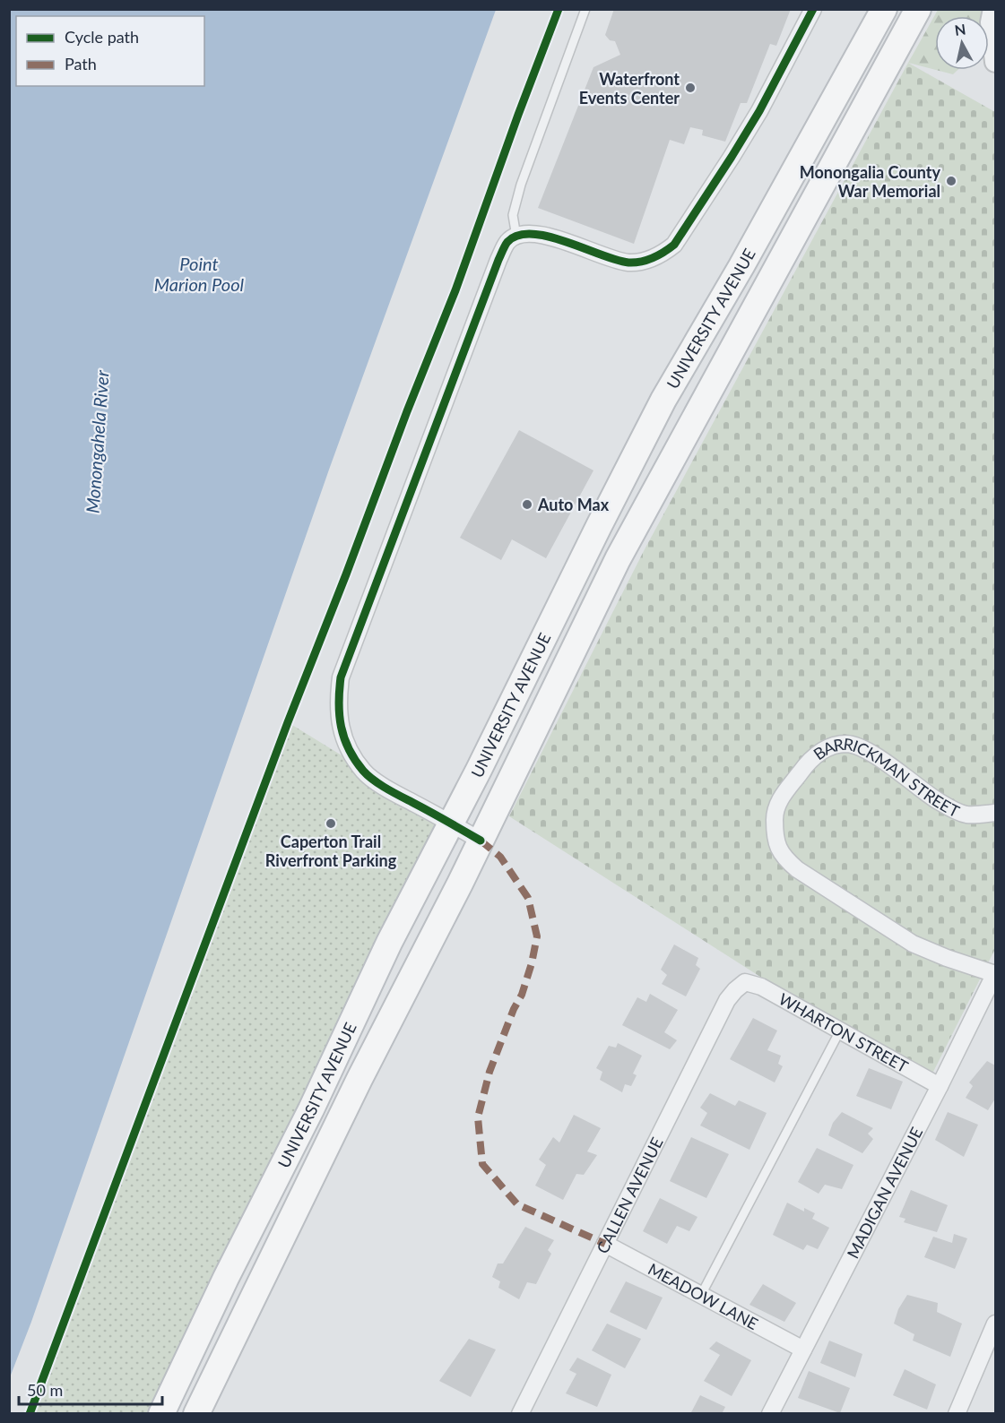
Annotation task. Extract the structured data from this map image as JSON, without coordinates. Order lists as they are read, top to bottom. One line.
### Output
{"streets":{"main road":["UNIVERSITY AVENUE"],"street":["BARRICKMAN STREET","WHARTON STREET","MADIGAN AVENUE","CALLEN AVENUE","MEADOW LANE"]},"crossings":[["BARRICKMAN STREET","MADIGAN AVENUE"],["WHARTON STREET","MADIGAN AVENUE"],["WHARTON STREET","CALLEN AVENUE"],["MADIGAN AVENUE","MEADOW LANE"],["CALLEN AVENUE","MEADOW LANE"]],"water":["Point Marion Pool","Monongahela River"],"places":["Waterfront Events Center","Monongalia County War Memorial","Auto Max","Caperton Trail Riverfront Parking"],"legend":["Cycle path","Path"],"scale_bar":"50 m","north":"top"}
